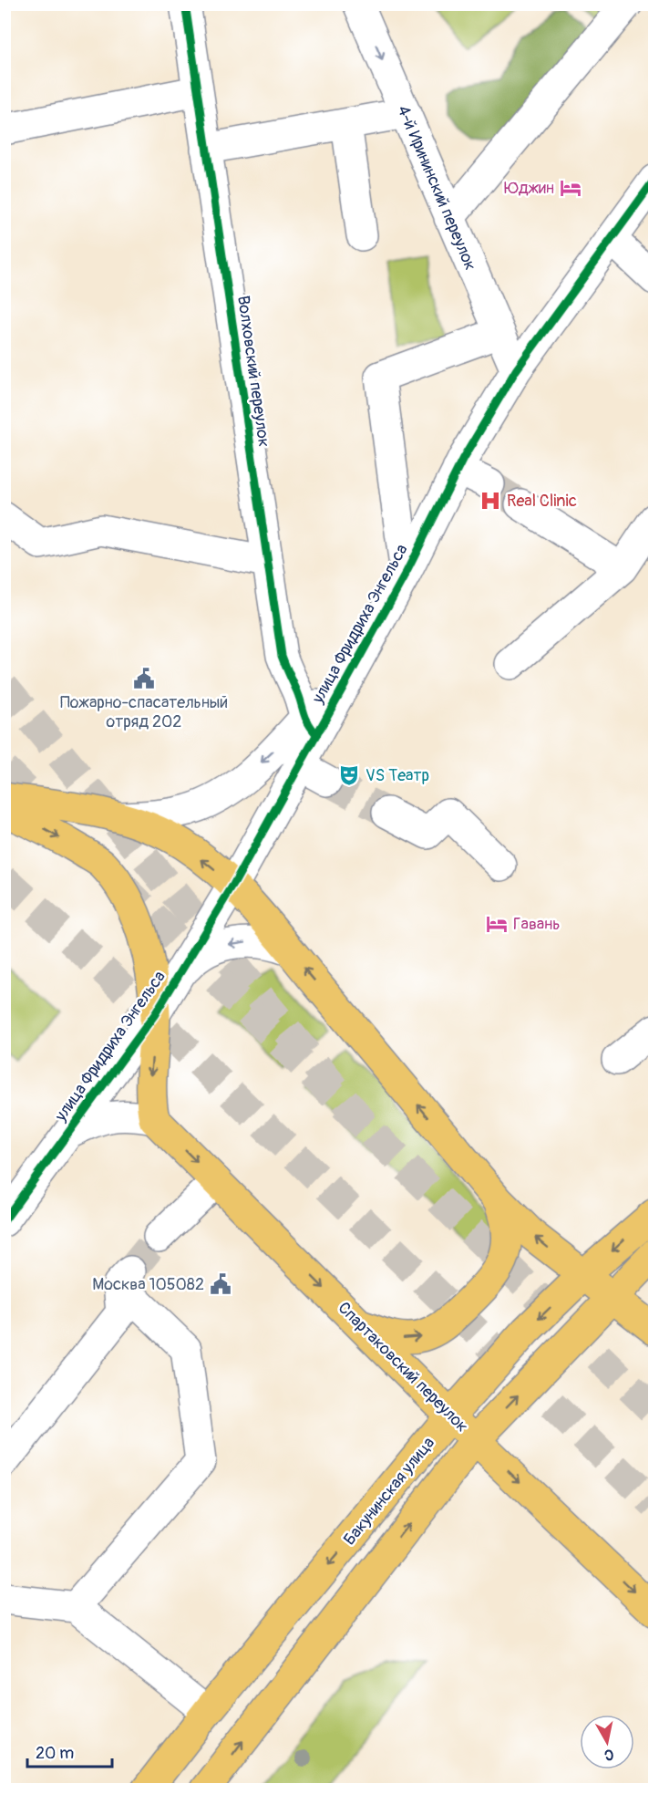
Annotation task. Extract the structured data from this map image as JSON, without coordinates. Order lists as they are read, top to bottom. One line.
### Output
{"streets":{"main road":["Спартаковский переулок","Бакунинская улица"],"street":["4-й Ирининский переулок","Волховский переулок","улица Фридриха Энгельса"]},"crossings":[["4-й Ирининский переулок","улица Фридриха Энгельса"],["Волховский переулок","улица Фридриха Энгельса"],["Спартаковский переулок","Бакунинская улица"]],"places":{"hotel":["Юджин","Гавань"],"hospital":["Real Clinic"],"public building":["Пожарно-спасательный отряд 202","Москва 105082"],"theatre":["VS Театр"]},"scale_bar":"20 m","north":"bottom"}
